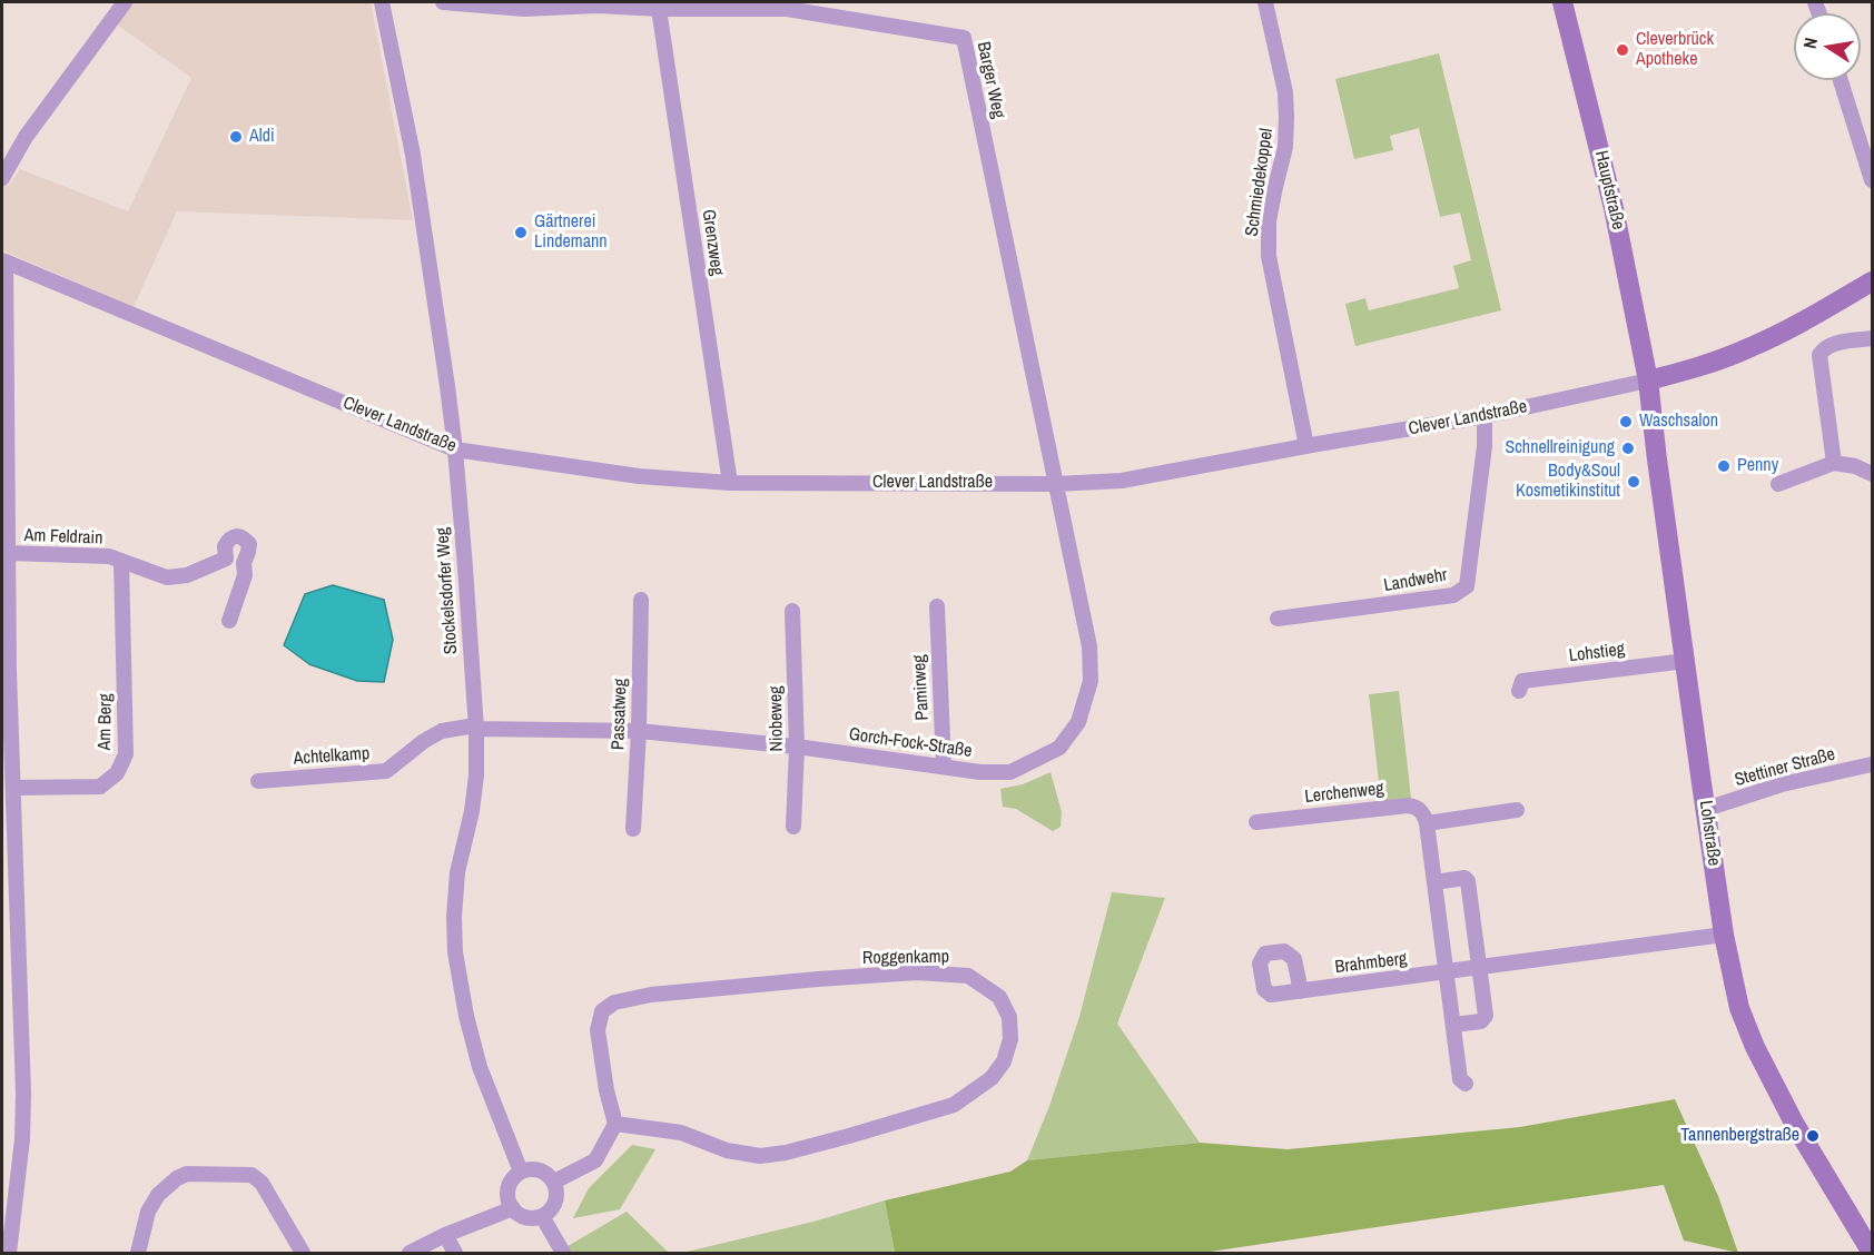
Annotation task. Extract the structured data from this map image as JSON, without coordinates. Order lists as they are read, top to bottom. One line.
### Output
{"streets":{"main road":["Hauptstraße","Clever Landstraße","Lohstraße"],"street":["Barger Weg","Schmiedekoppel","Grenzweg","Am Feldrain","Landwehr","Stockelsdorfer Weg","Lohstieg","Pamirweg","Passatweg","Niobeweg","Am Berg","Gorch-Fock-Straße","Achtelkamp","Stettiner Straße","Lerchenweg","Roggenkamp","Brahmberg"]},"crossings":[["Barger Weg","Grenzweg"],["Barger Weg","Clever Landstraße"],["Barger Weg","Gorch-Fock-Straße"],["Schmiedekoppel","Clever Landstraße"],["Hauptstraße","Clever Landstraße"],["Hauptstraße","Lohstraße"],["Grenzweg","Clever Landstraße"],["Clever Landstraße","Landwehr"],["Clever Landstraße","Stockelsdorfer Weg"],["Clever Landstraße","Gorch-Fock-Straße"],["Clever Landstraße","Lohstraße"],["Am Feldrain","Am Berg"],["Stockelsdorfer Weg","Gorch-Fock-Straße"],["Stockelsdorfer Weg","Achtelkamp"],["Lohstieg","Lohstraße"],["Pamirweg","Gorch-Fock-Straße"],["Passatweg","Gorch-Fock-Straße"],["Niobeweg","Gorch-Fock-Straße"],["Gorch-Fock-Straße","Achtelkamp"],["Stettiner Straße","Lohstraße"]],"places":["Cleverbrück Apotheke","Aldi","Gärtnerei Lindemann","Waschsalon","Schnellreinigung","Penny","Body&Soul Kosmetikinstitut","Tannenbergstraße"],"north":"left"}
